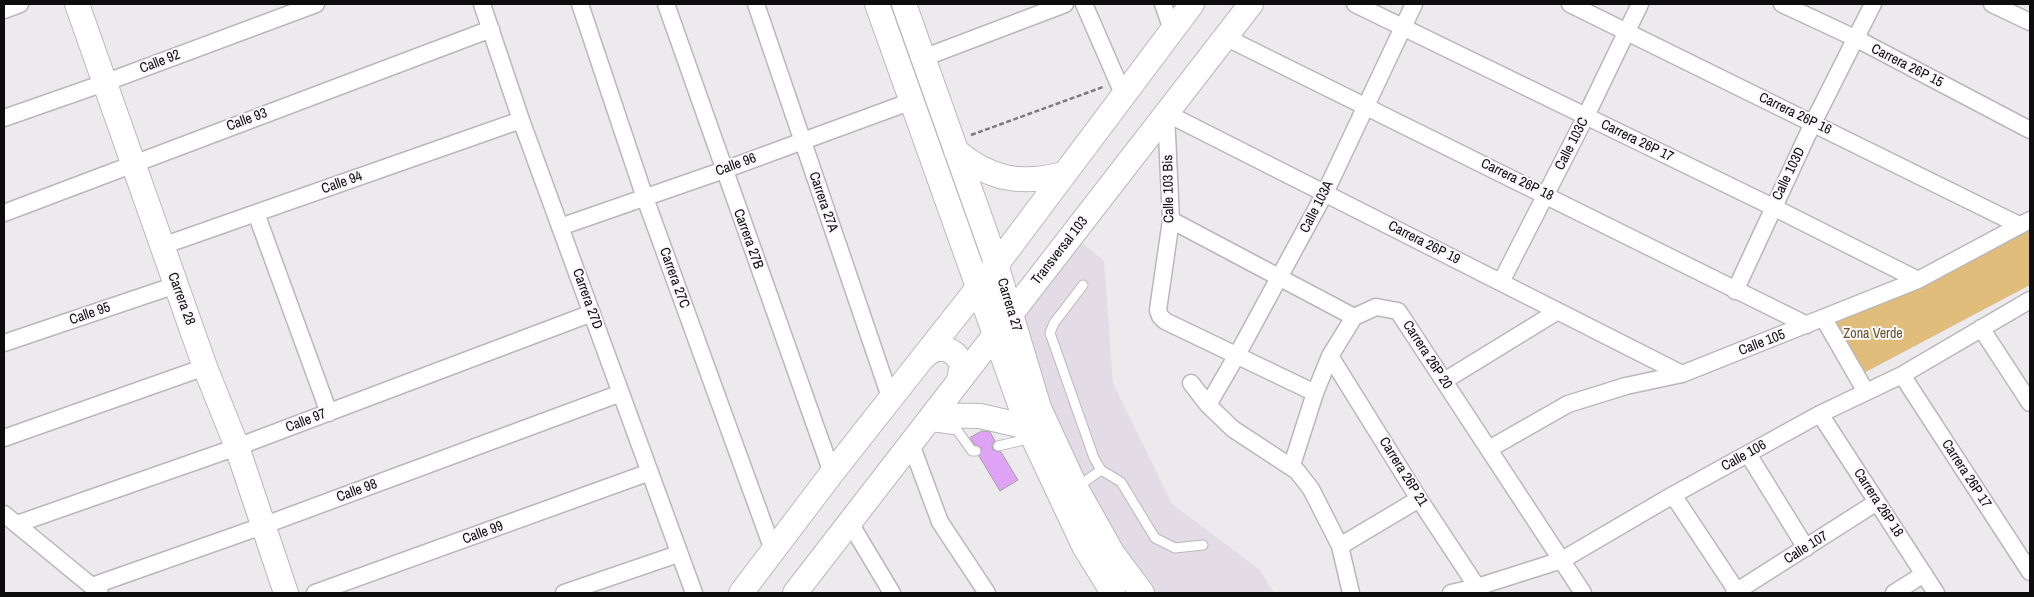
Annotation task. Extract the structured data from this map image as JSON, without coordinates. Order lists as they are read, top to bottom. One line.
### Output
{"streets":{"street":["Calle 92","Carrera 26P 15","Carrera 26P 16","Calle 93","Carrera 26P 17","Calle 103C","Calle 96","Calle 103D","Carrera 26P 18","Calle 94","Calle 103 Bis","Carrera 27A","Calle 103A","Carrera 27B","Carrera 26P 19","Transversal 103","Carrera 27C","Carrera 28","Carrera 27D","Carrera 27","Calle 95","Calle 105","Carrera 26P 20","Calle 97","Calle 106","Carrera 26P 21","Calle 98","Calle 99","Calle 107"]},"crossings":[["Calle 92","Carrera 28"],["Carrera 26P 15","Calle 103D"],["Carrera 26P 16","Calle 103C"],["Carrera 26P 16","Calle 103D"],["Carrera 26P 16","Calle 105"],["Calle 93","Carrera 28"],["Calle 93","Carrera 27D"],["Carrera 26P 17","Calle 103C"],["Carrera 26P 17","Calle 103D"],["Carrera 26P 17","Calle 103A"],["Carrera 26P 17","Calle 105"],["Carrera 26P 17","Calle 106"],["Calle 103C","Carrera 26P 18"],["Calle 103C","Carrera 26P 19"],["Calle 96","Carrera 27A"],["Calle 96","Carrera 27B"],["Calle 96","Carrera 27C"],["Calle 96","Carrera 27D"],["Calle 96","Carrera 27"],["Calle 103D","Carrera 26P 18"],["Carrera 26P 18","Calle 103A"],["Carrera 26P 18","Transversal 103"],["Carrera 26P 18","Calle 105"],["Carrera 26P 18","Calle 106"],["Carrera 26P 18","Calle 107"],["Calle 94","Carrera 28"],["Calle 94","Carrera 27D"],["Calle 103 Bis","Calle 103A"],["Calle 103 Bis","Carrera 26P 19"],["Calle 103 Bis","Transversal 103"],["Calle 103A","Carrera 26P 19"],["Carrera 26P 19","Transversal 103"],["Carrera 26P 19","Calle 105"],["Transversal 103","Carrera 27"],["Carrera 28","Calle 95"],["Carrera 28","Calle 97"],["Carrera 28","Calle 98"],["Carrera 27D","Calle 97"],["Carrera 27D","Calle 98"],["Carrera 27D","Calle 99"],["Calle 105","Carrera 26P 20"],["Carrera 26P 20","Calle 106"],["Calle 106","Carrera 26P 21"]],"parks":["Zona Verde"]}
